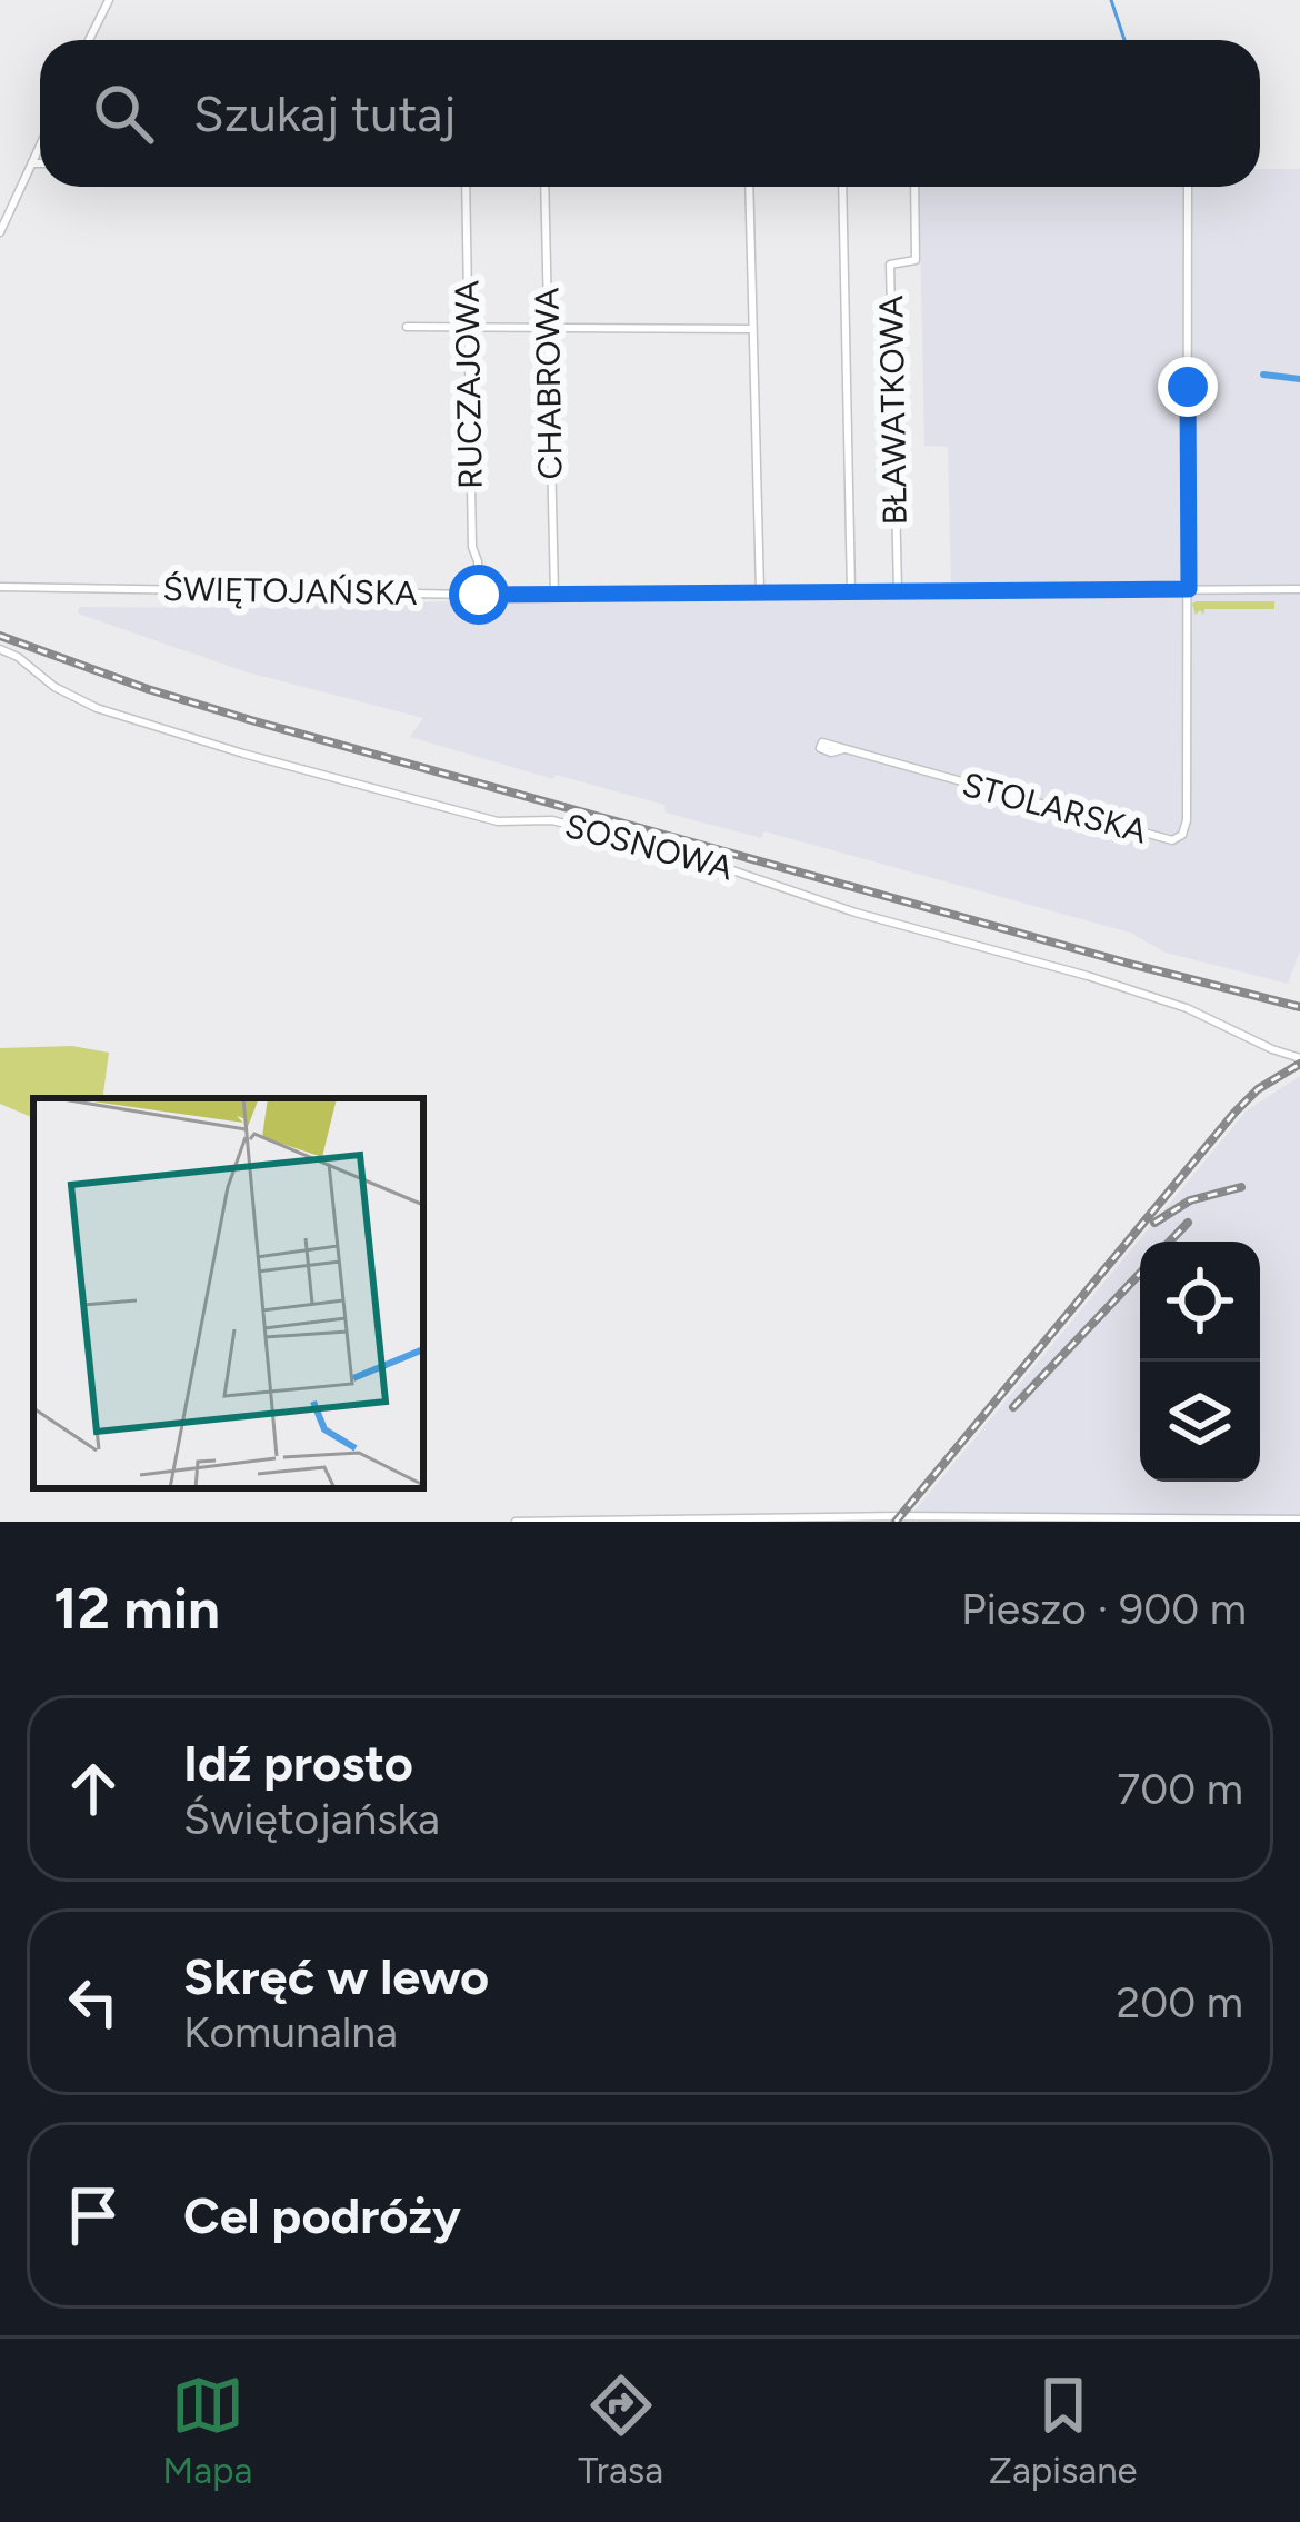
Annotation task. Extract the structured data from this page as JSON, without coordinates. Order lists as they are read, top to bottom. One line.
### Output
{"streets":{"street":["CHABROWA","RUCZAJOWA","BŁAWATKOWA","ŚWIĘTOJAŃSKA","STOLARSKA","SOSNOWA"]},"crossings":[["CHABROWA","ŚWIĘTOJAŃSKA"],["RUCZAJOWA","ŚWIĘTOJAŃSKA"],["BŁAWATKOWA","ŚWIĘTOJAŃSKA"],["ŚWIĘTOJAŃSKA","STOLARSKA"]],"page":{"search":"Szukaj tutaj","heading":["12 min","Pieszo · 900 m"],"list":[["Idź prosto","Świętojańska","700 m"],["Skręć w lewo","Komunalna","200 m"],"Cel podróży"],"nav":["Mapa","Trasa","Zapisane"]}}
